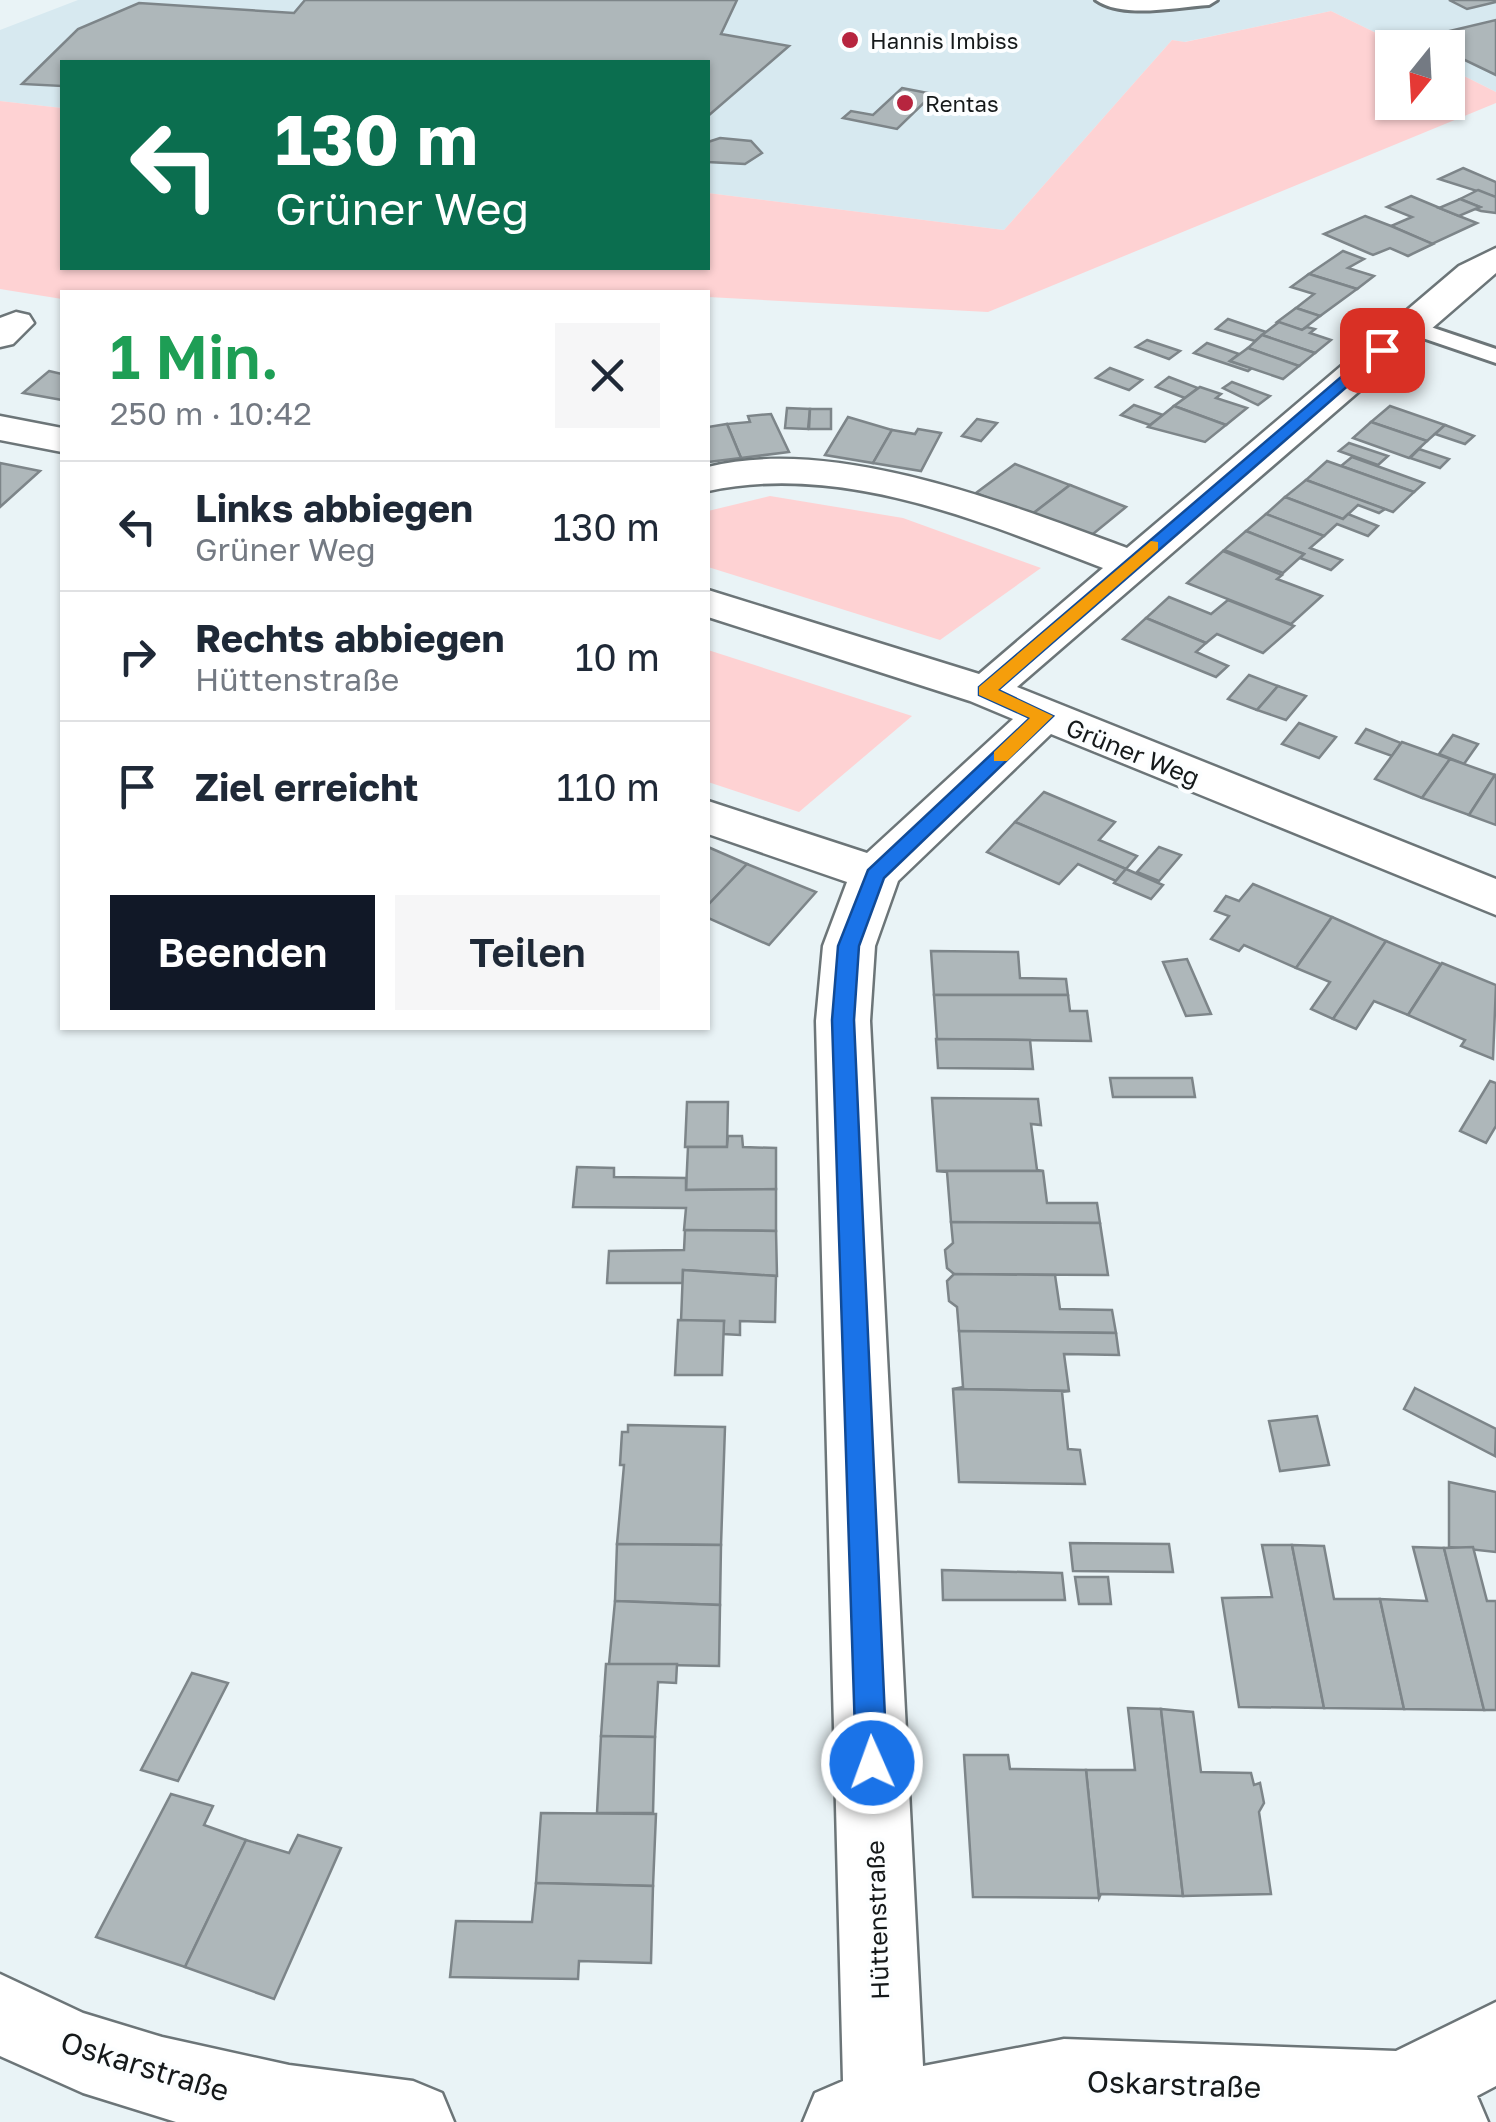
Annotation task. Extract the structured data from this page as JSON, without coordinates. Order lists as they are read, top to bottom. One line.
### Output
{"streets":{"street":["Grüner Weg","Hüttenstraße","Oskarstraße"]},"crossings":[["Grüner Weg","Hüttenstraße"],["Hüttenstraße","Oskarstraße"]],"places":["Hannis Imbiss","Rentas"],"north":"bottom","page":{"turn":["130 m","Grüner Weg"],"heading":["1 Min.","250 m · 10:42"],"list":[{"name":"Links abbiegen","note":"Grüner Weg","value":"130 m"},{"name":"Rechts abbiegen","note":"Hüttenstraße","value":"10 m"},{"name":"Ziel erreicht","value":"110 m"}],"buttons":["Beenden","Teilen"]}}
